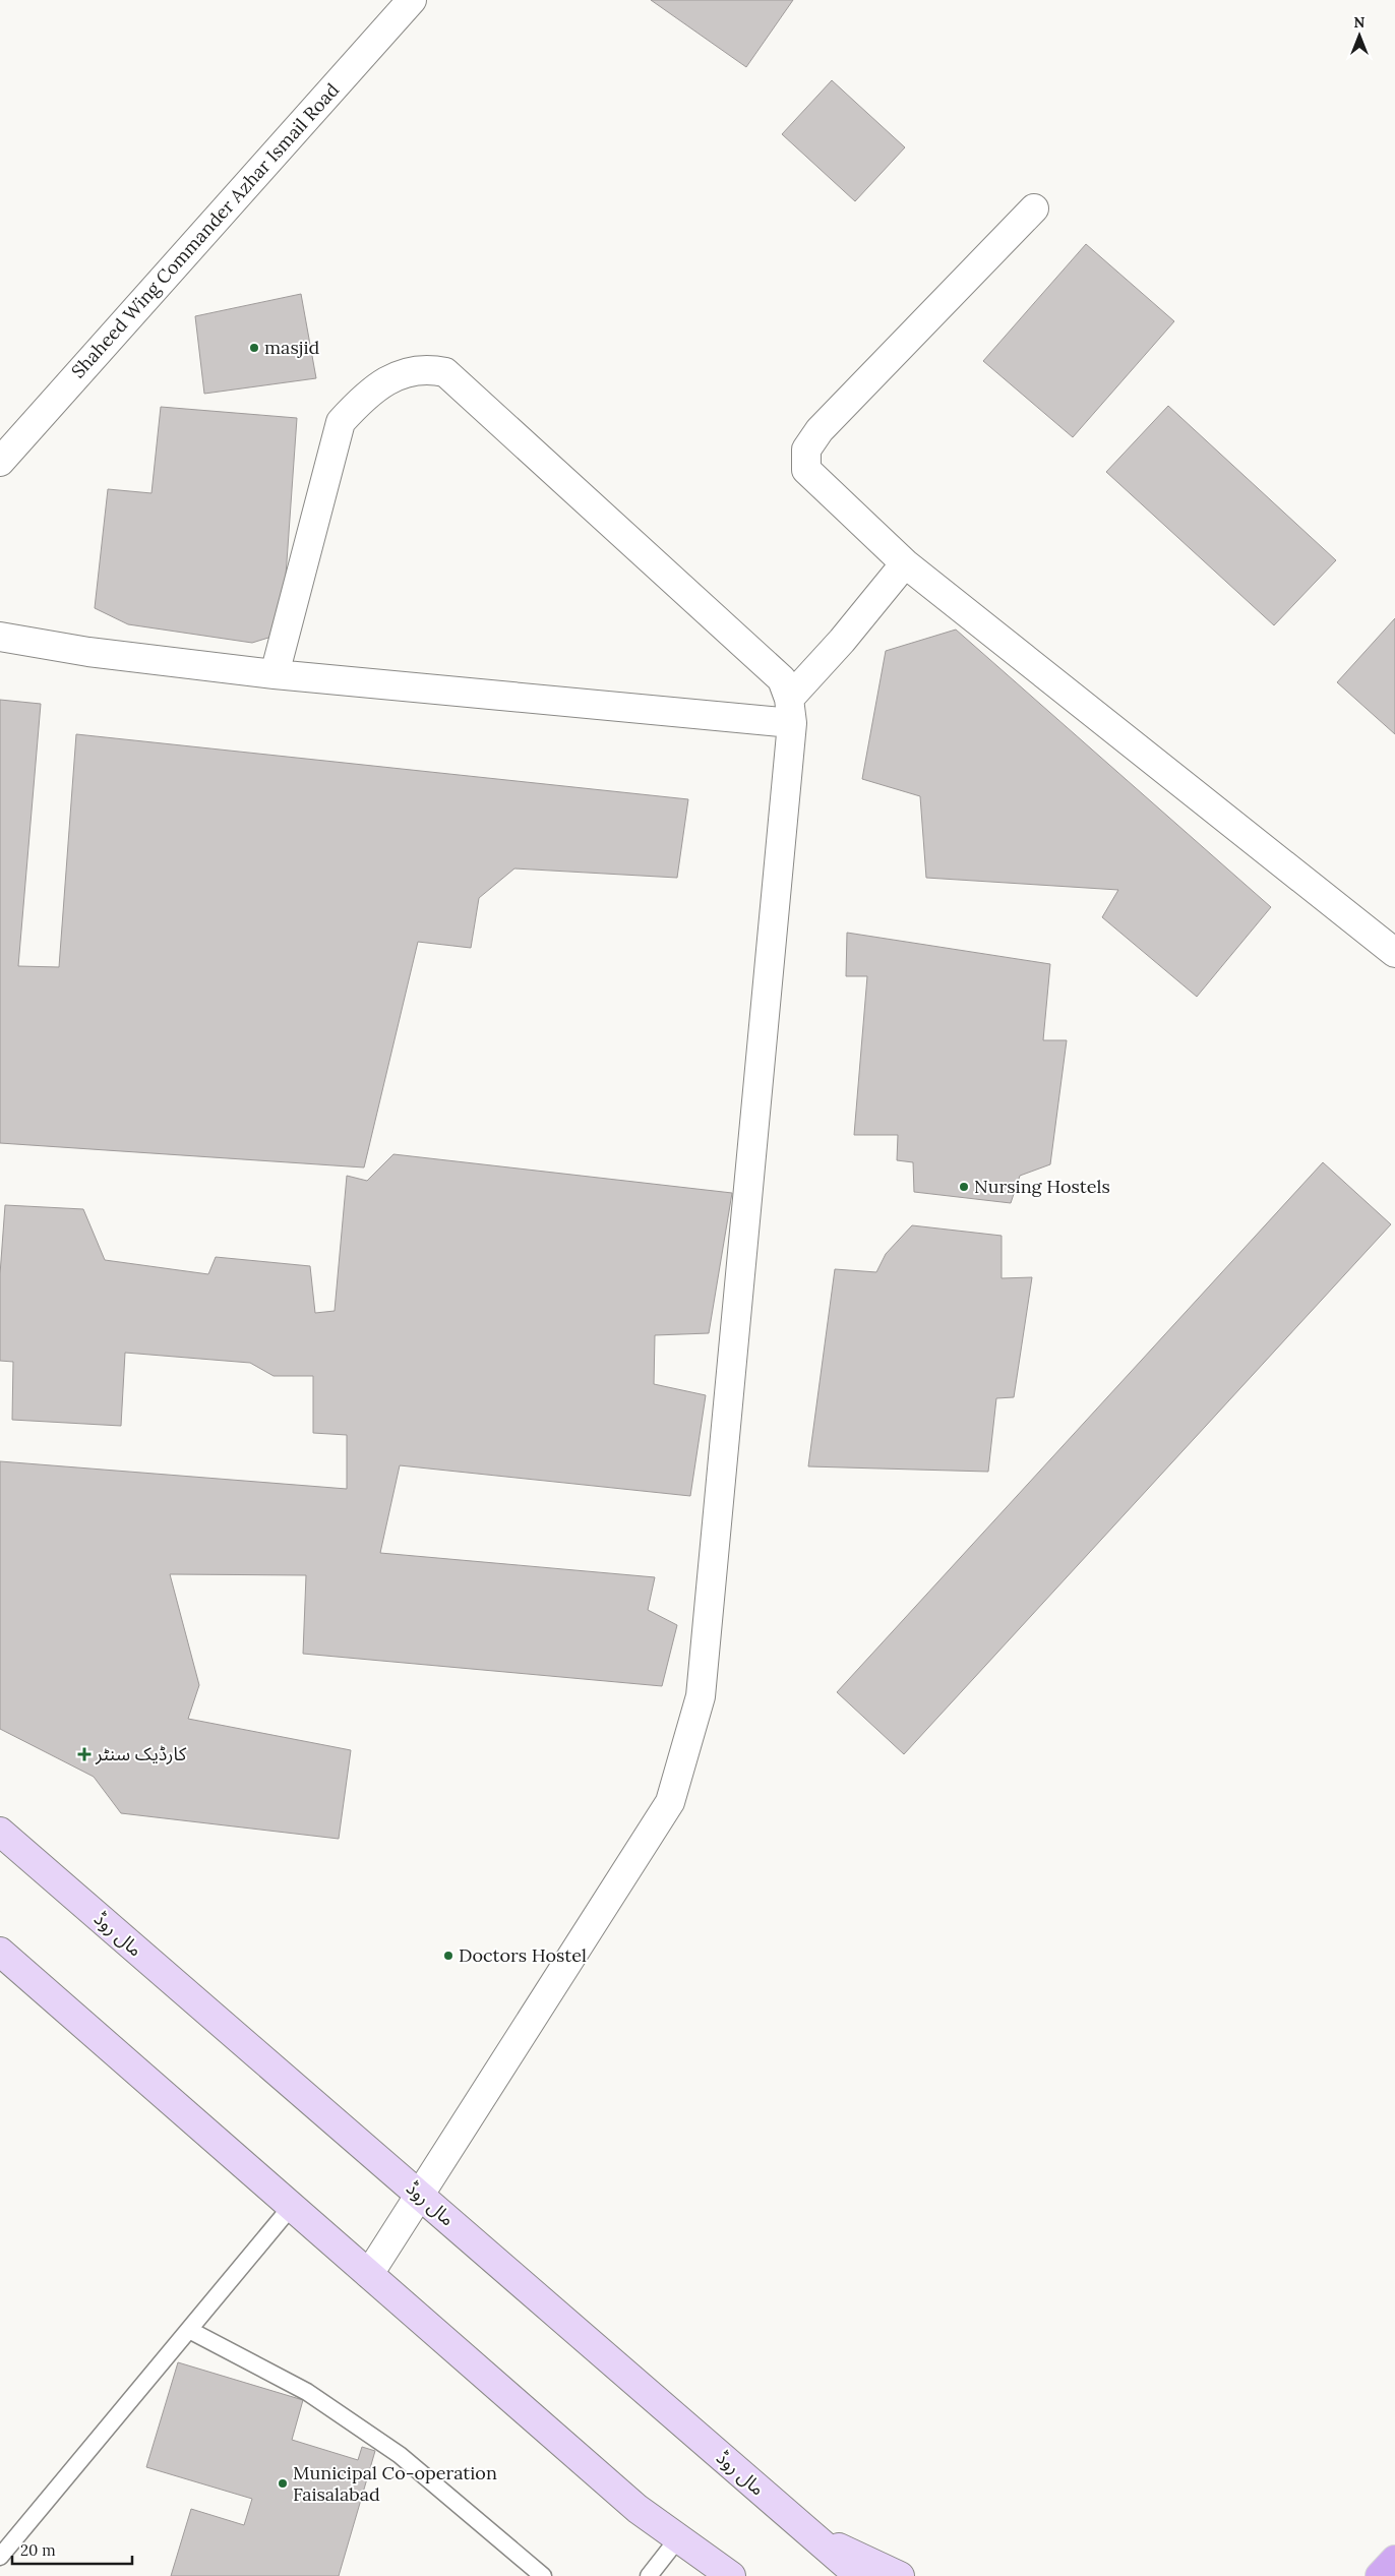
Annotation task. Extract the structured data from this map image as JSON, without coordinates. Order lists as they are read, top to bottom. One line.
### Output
{"streets":{"main road":["مال روڈ"],"street":["Shaheed Wing Commander Azhar Ismail Road"]},"places":{"other":["masjid","Nursing Hostels","Doctors Hostel","Municipal Co-operation Faisalabad"],"health":["کارڈیک سنٹر"]},"scale_bar":"20 m","north":"top"}
